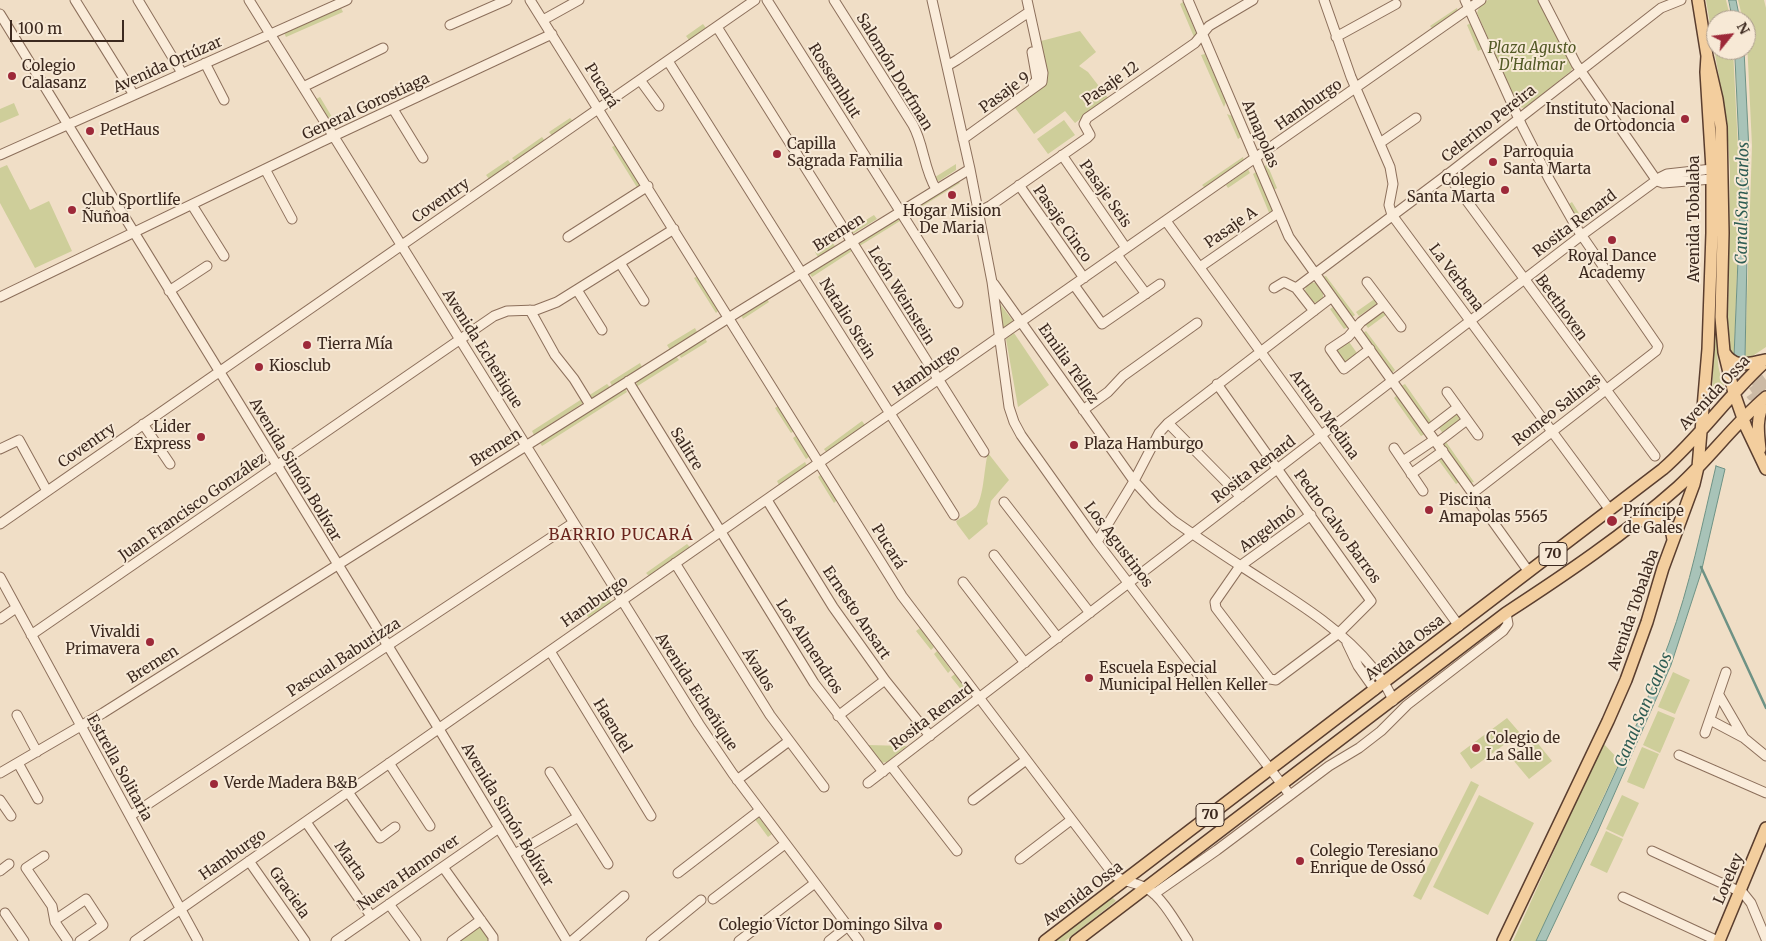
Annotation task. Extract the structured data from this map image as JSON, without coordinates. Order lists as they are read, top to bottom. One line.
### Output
{"streets":{"main road":["Avenida Tobalaba","Avenida Ossa","70","Loreley"],"street":["Avenida Ortúzar","Salomón Dorfman","Rossemblut","Pasaje 12","Pucará","Pasaje 9","Hamburgo","General Gorostiaga","Celerino Pereira","Amapolas","Pasaje Seis","Coventry","Pasaje Cinco","Rosita Renard","Pasaje A","Bremen","La Verbena","León Weinstein","Beethoven","Natalio Stein","Avenida Echeñique","Emilia Téllez","Romeo Salinas","Arturo Medina","Salitre","Avenida Simón Bolívar","Juan Francisco González","Pedro Calvo Barros","Angelmó","Los Agustinos","Ernesto Ansart","Los Almendros","Pascual Baburizza","Ávalos","Haendel","Estrella Solitaria","Marta","Nueva Hannover","Graciela"]},"crossings":[["Avenida Ortúzar","Avenida Echeñique"],["Avenida Ortúzar","Avenida Simón Bolívar"],["Salomón Dorfman","Bremen"],["Rossemblut","Bremen"],["Pasaje 12","Amapolas"],["Pasaje 12","Pasaje Seis"],["Pasaje 12","Pasaje Cinco"],["Pasaje 12","Emilia Téllez"],["Pucará","Hamburgo"],["Pucará","General Gorostiaga"],["Pucará","Coventry"],["Pucará","Rosita Renard"],["Pucará","Bremen"],["Pucará","Avenida Ossa"],["Pucará","Juan Francisco González"],["Pucará","70"],["Pasaje 9","Emilia Téllez"],["Hamburgo","Amapolas"],["Hamburgo","Pasaje Seis"],["Hamburgo","Pasaje Cinco"],["Hamburgo","León Weinstein"],["Hamburgo","Natalio Stein"],["Hamburgo","Avenida Echeñique"],["Hamburgo","Emilia Téllez"],["Hamburgo","Arturo Medina"],["Hamburgo","Salitre"],["Hamburgo","Avenida Simón Bolívar"],["Hamburgo","Los Agustinos"],["Hamburgo","Ernesto Ansart"],["Hamburgo","Los Almendros"],["Hamburgo","Ávalos"],["Hamburgo","Haendel"],["Hamburgo","Estrella Solitaria"],["Hamburgo","Marta"],["Hamburgo","Graciela"],["General Gorostiaga","Avenida Echeñique"],["General Gorostiaga","Avenida Simón Bolívar"],["Celerino Pereira","Amapolas"],["Celerino Pereira","La Verbena"],["Celerino Pereira","Beethoven"],["Amapolas","Rosita Renard"],["Amapolas","Pasaje A"],["Amapolas","Avenida Ossa"],["Amapolas","Romeo Salinas"],["Coventry","León Weinstein"],["Coventry","Natalio Stein"],["Coventry","Avenida Echeñique"],["Coventry","Avenida Simón Bolívar"],["Avenida Tobalaba","Rosita Renard"],["Avenida Tobalaba","Avenida Ossa"],["Avenida Tobalaba","70"],["Rosita Renard","La Verbena"],["Rosita Renard","Beethoven"],["Rosita Renard","Emilia Téllez"],["Rosita Renard","Romeo Salinas"],["Rosita Renard","Arturo Medina"],["Rosita Renard","Pedro Calvo Barros"],["Rosita Renard","Los Agustinos"],["Rosita Renard","Ernesto Ansart"],["Rosita Renard","Los Almendros"],["Pasaje A","Arturo Medina"],["Bremen","León Weinstein"],["Bremen","Natalio Stein"],["Bremen","Avenida Echeñique"],["Bremen","Emilia Téllez"],["Bremen","Salitre"],["Bremen","Avenida Simón Bolívar"],["Bremen","Estrella Solitaria"],["La Verbena","Avenida Ossa"],["La Verbena","Romeo Salinas"],["Beethoven","Romeo Salinas"],["Avenida Echeñique","Juan Francisco González"],["Avenida Echeñique","Pascual Baburizza"],["Emilia Téllez","Avenida Ossa"],["Emilia Téllez","Pedro Calvo Barros"],["Emilia Téllez","Angelmó"],["Emilia Téllez","Los Agustinos"],["Emilia Téllez","70"],["Avenida Ossa","Arturo Medina"],["Avenida Ossa","Los Agustinos"],["Salitre","Los Almendros"],["Avenida Simón Bolívar","Juan Francisco González"],["Avenida Simón Bolívar","Pascual Baburizza"],["Avenida Simón Bolívar","Nueva Hannover"],["Juan Francisco González","Estrella Solitaria"],["Pedro Calvo Barros","Angelmó"],["Los Agustinos","70"],["Pascual Baburizza","Estrella Solitaria"],["Marta","Nueva Hannover"]],"districts":["BARRIO PUCARÁ"],"water":["Canal San Carlos"],"parks":["Plaza Agusto D'Halmar"],"places":["Colegio Calasanz","Instituto Nacional de Ortodoncia","PetHaus","Capilla Sagrada Familia","Parroquia Santa Marta","Colegio Santa Marta","Hogar Mision De Maria","Club Sportlife Ñuñoa","Royal Dance Academy","Tierra Mía","Kiosclub","Lider Express","Plaza Hamburgo","Piscina Amapolas 5565","Príncipe de Gales","Vivaldi Primavera","Escuela Especial Municipal Hellen Keller","Colegio de La Salle","Verde Madera B&B","Colegio Teresiano Enrique de Ossó","Colegio Víctor Domingo Silva"],"scale_bar":"100 m","north":"top right"}
